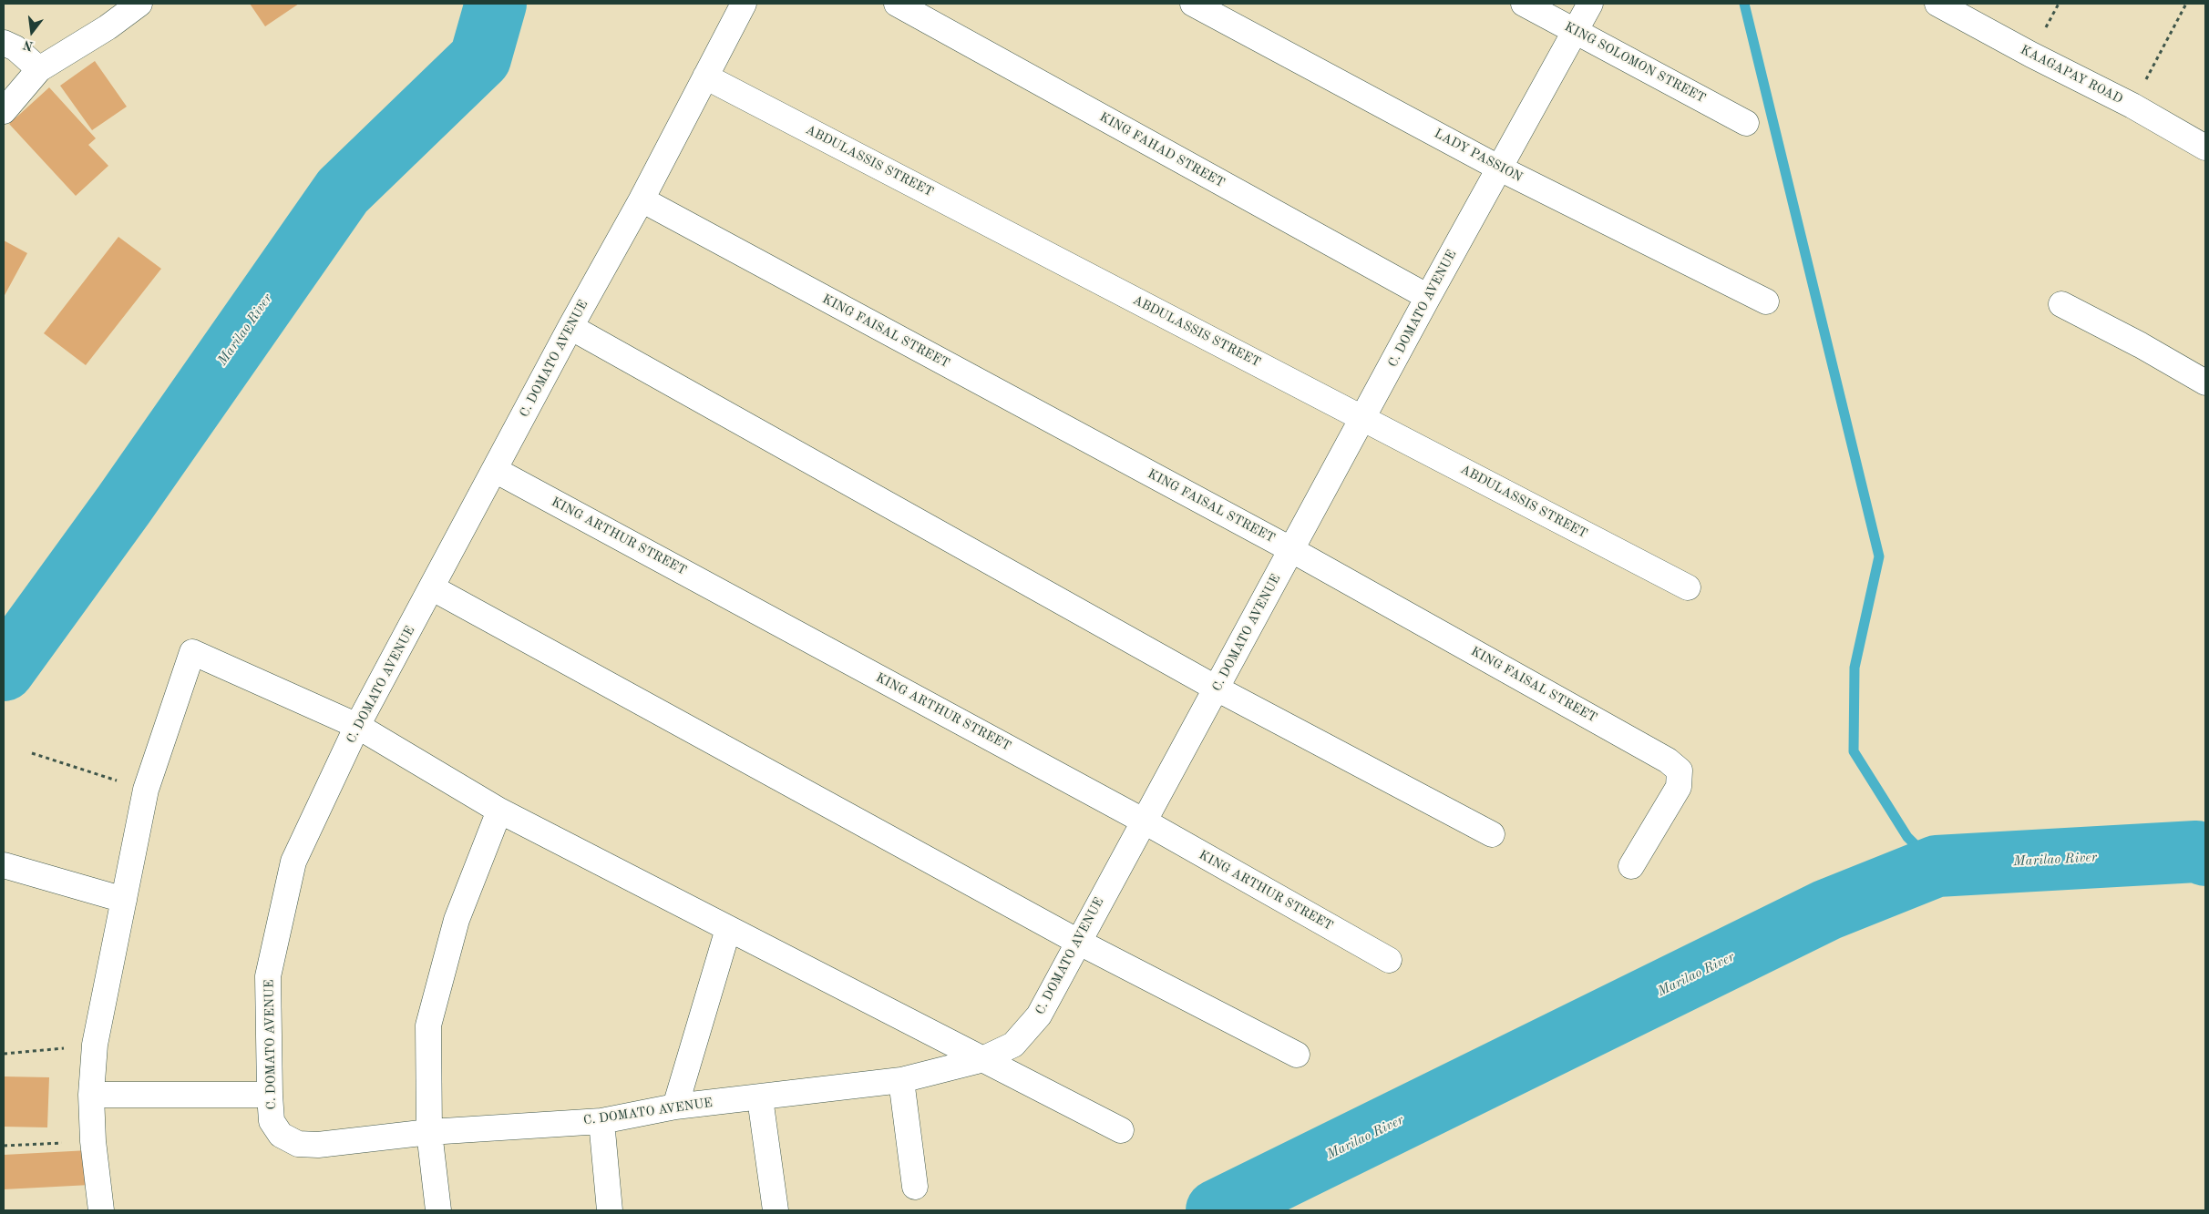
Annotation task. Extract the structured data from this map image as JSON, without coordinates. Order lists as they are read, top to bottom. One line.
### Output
{"streets":{"street":["KING SOLOMON STREET","KAAGAPAY ROAD","KING FAHAD STREET","LADY PASSION","ABDULASSIS STREET","C. DOMATO AVENUE","KING FAISAL STREET","KING ARTHUR STREET"]},"crossings":[["KING SOLOMON STREET","C. DOMATO AVENUE"],["KING FAHAD STREET","C. DOMATO AVENUE"],["LADY PASSION","C. DOMATO AVENUE"],["ABDULASSIS STREET","C. DOMATO AVENUE"],["C. DOMATO AVENUE","KING FAISAL STREET"],["C. DOMATO AVENUE","KING ARTHUR STREET"]],"water":["Marilao River"],"north":"bottom"}
